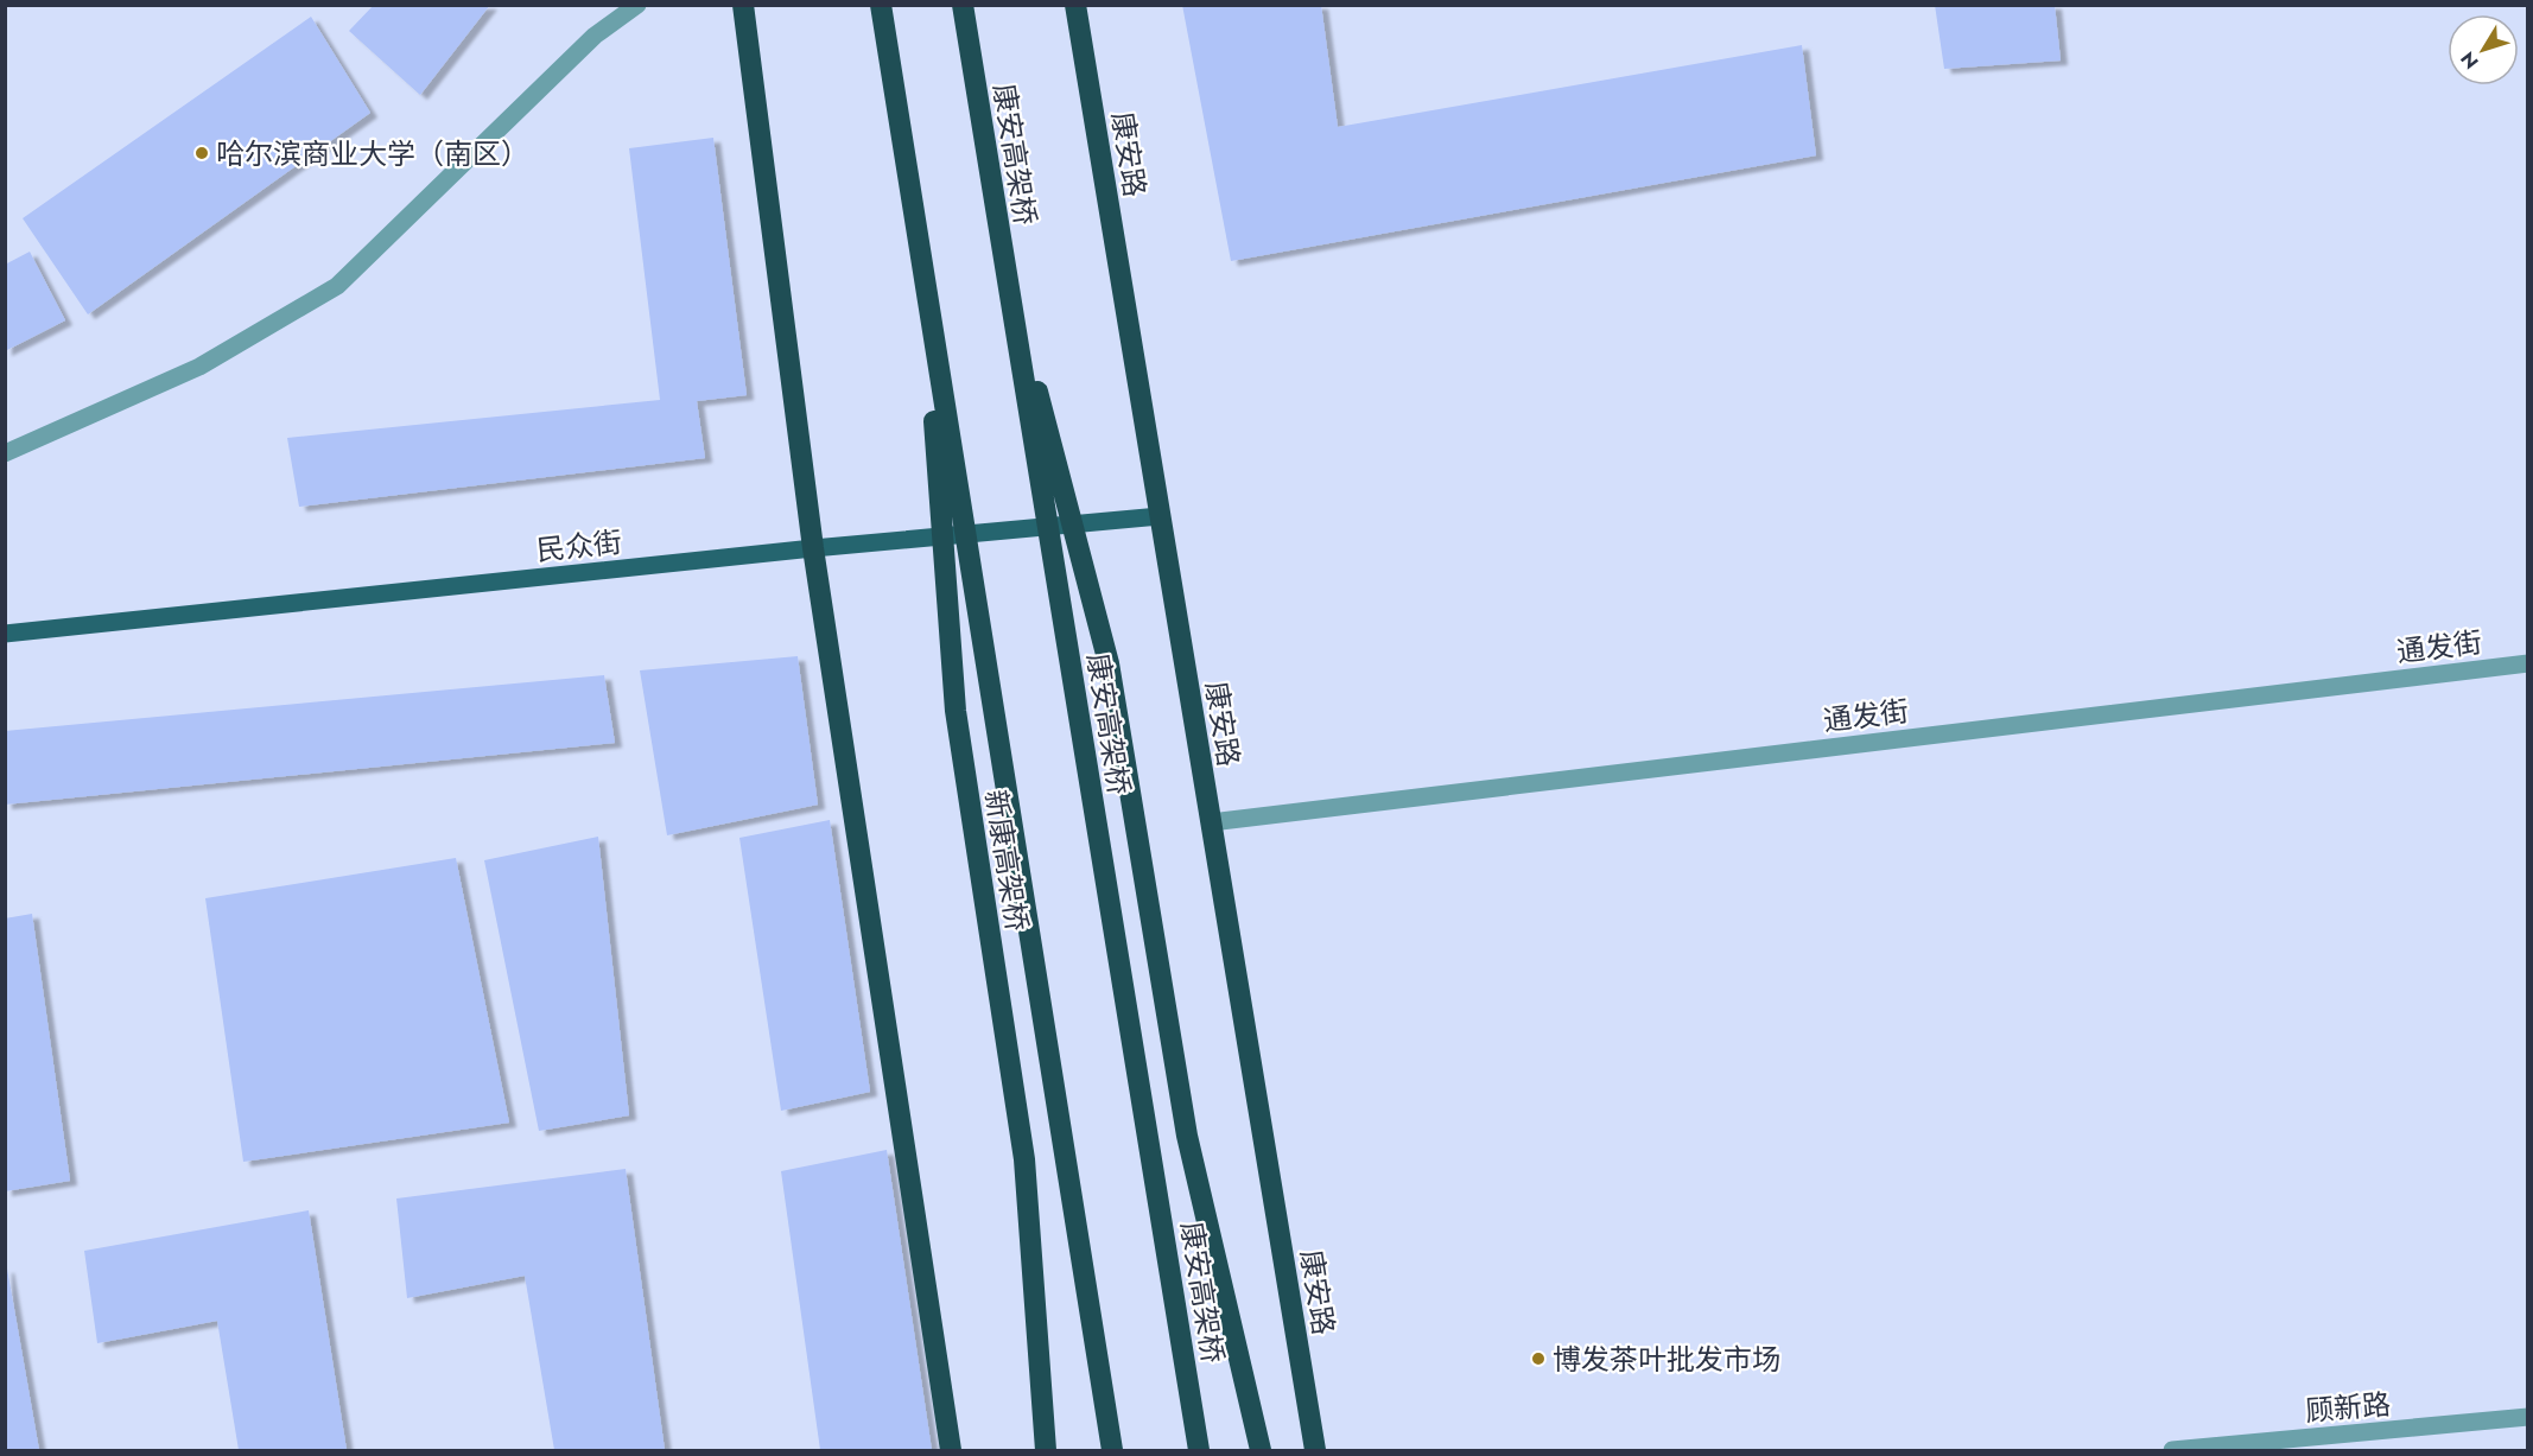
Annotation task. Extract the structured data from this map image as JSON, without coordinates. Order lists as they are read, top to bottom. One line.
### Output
{"streets":{"highway":["康安高架桥","康安路","新康高架桥"],"main road":["民众街"],"street":["通发街","顾新路"]},"crossings":[["康安路","民众街"],["康安路","通发街"]],"places":["哈尔滨商业大学（南区）","博发茶叶批发市场"],"north":"bottom left"}
